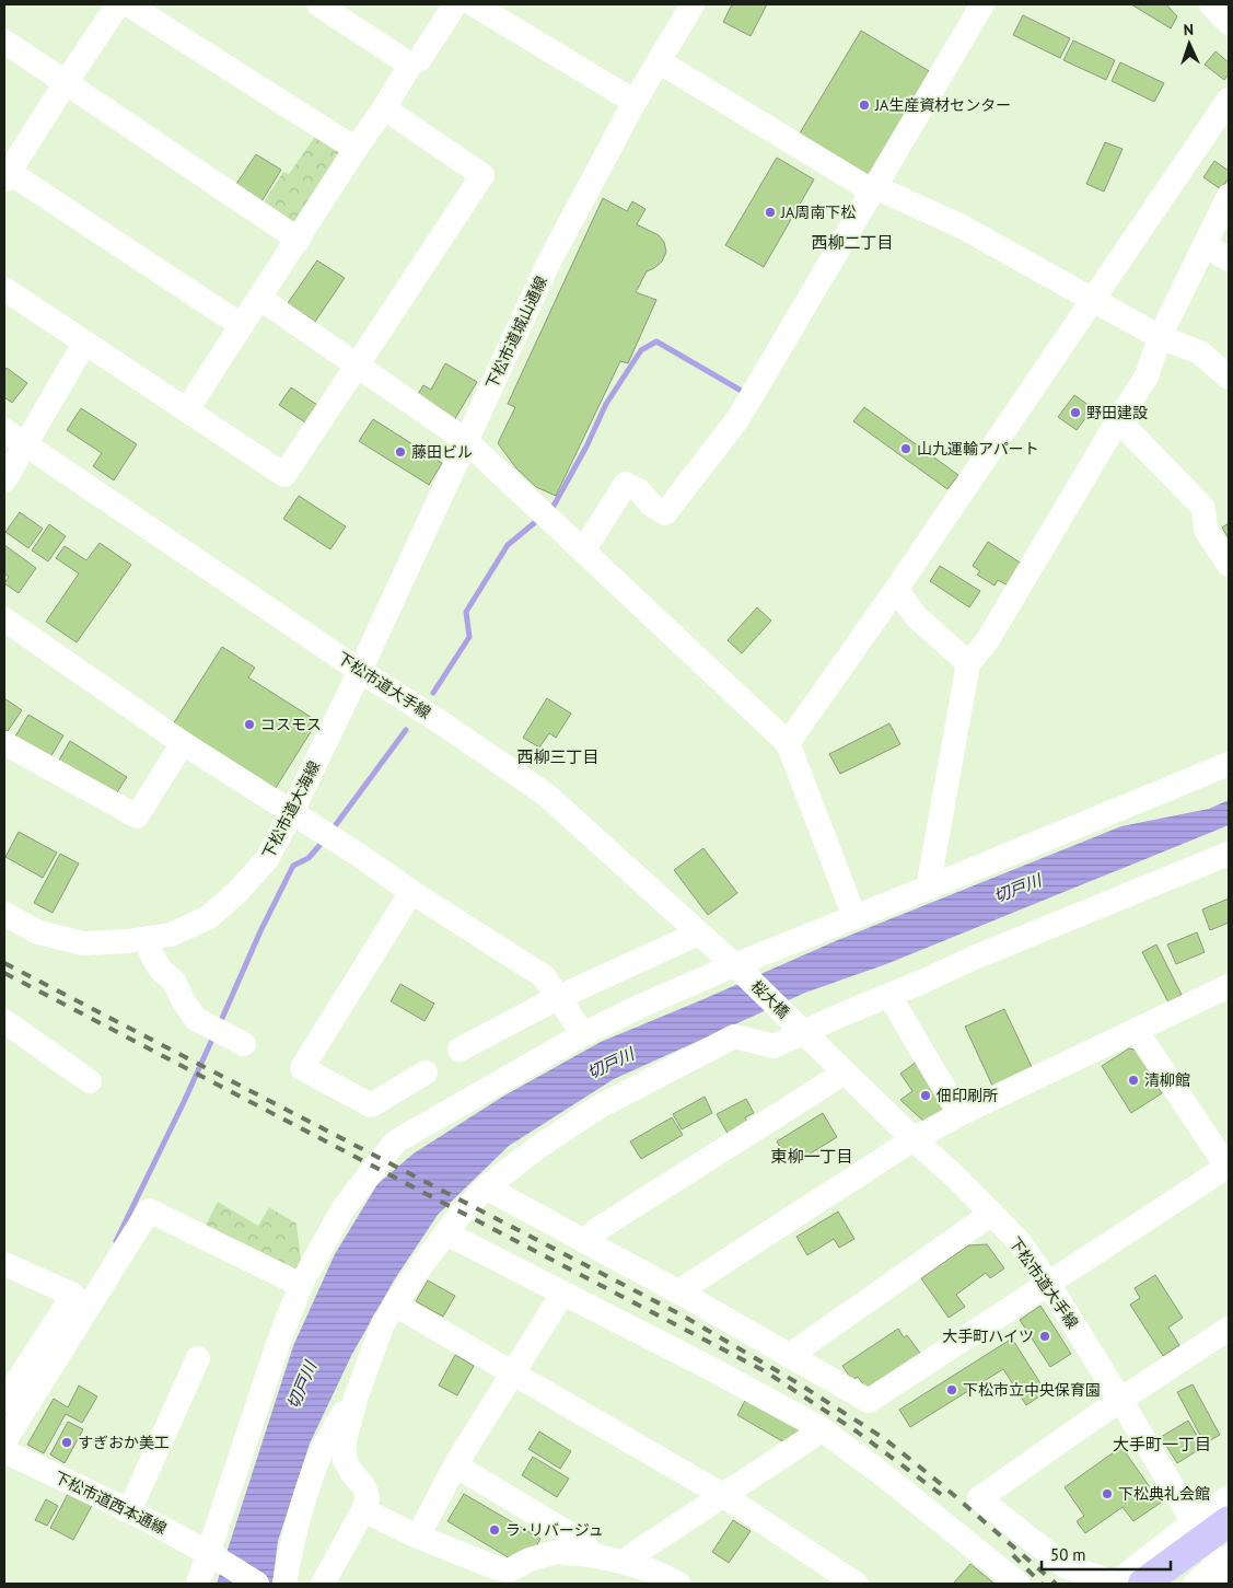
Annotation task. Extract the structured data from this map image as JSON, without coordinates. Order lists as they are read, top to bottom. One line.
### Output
{"streets":{"street":["下松市道城山通線","下松市道大手線","下松市道大海線","桜大橋","下松市道西本通線"]},"crossings":[["下松市道城山通線","下松市道大手線"],["下松市道城山通線","下松市道大海線"],["下松市道大手線","下松市道大海線"],["下松市道大手線","桜大橋"]],"districts":["西柳二丁目","西柳三丁目","東柳一丁目","大手町一丁目"],"water":["切戸川"],"places":["JA生産資材センター","JA周南下松","野田建設","山九運輸アパート","藤田ビル","コスモス","清柳館","佃印刷所","大手町ハイツ","下松市立中央保育園","すぎおか美工","下松典礼会館","ラ･リバージュ"],"scale_bar":"50 m","north":"top"}
